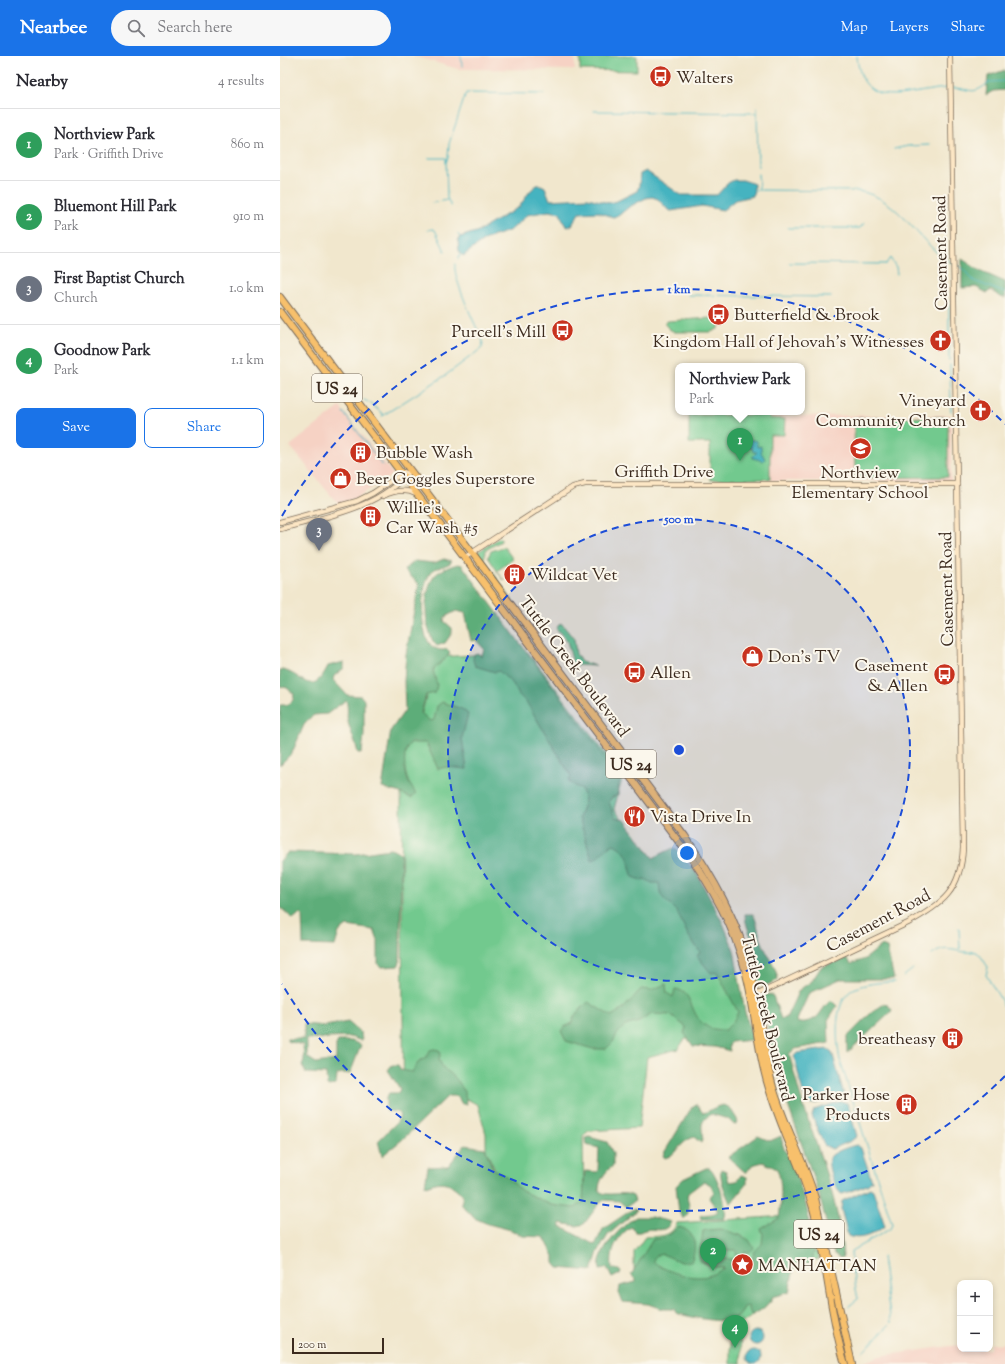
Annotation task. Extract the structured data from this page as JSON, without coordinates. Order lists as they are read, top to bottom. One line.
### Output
{"streets":{"highway":["US 24","Tuttle Creek Boulevard"],"street":["Casement Road","Griffith Drive"]},"crossings":[["Casement Road","Griffith Drive"],["Casement Road","Tuttle Creek Boulevard"],["Griffith Drive","Tuttle Creek Boulevard"]],"places":{"bus stop":["Walters","Butterfield & Brook","Purcell's Mill","Allen","Casement & Allen"],"church":["Kingdom Hall of Jehovah's Witnesses","Vineyard Community Church"],"school or university":["Northview Elementary School"],"building":["Bubble Wash","Willie's Car Wash #5","Wildcat Vet","breatheasy","Parker Hose Products"],"shop":["Beer Goggles Superstore","Don's TV"],"restaurant":["Vista Drive In"],"place":["MANHATTAN"]},"scale_bar":"200 m","page":{"header":"Nearbee","search":"Search here","nav":["Map","Layers","Share"],"heading":["Nearby","4 results"],"list":[{"mark":"1","name":"Northview Park","note":"Park · Griffith Drive","value":"860 m"},{"mark":"2","name":"Bluemont Hill Park","note":"Park","value":"910 m"},{"mark":"3","name":"First Baptist Church","note":"Church","value":"1.0 km"},{"mark":"4","name":"Goodnow Park","note":"Park","value":"1.1 km"}],"popup":["Northview Park","Park"],"buttons":["Save","Share"],"pins":["1","3","2","4"],"map_buttons":["+","−"],"scale":"200 m"},"rings":["1 km","500 m"]}
